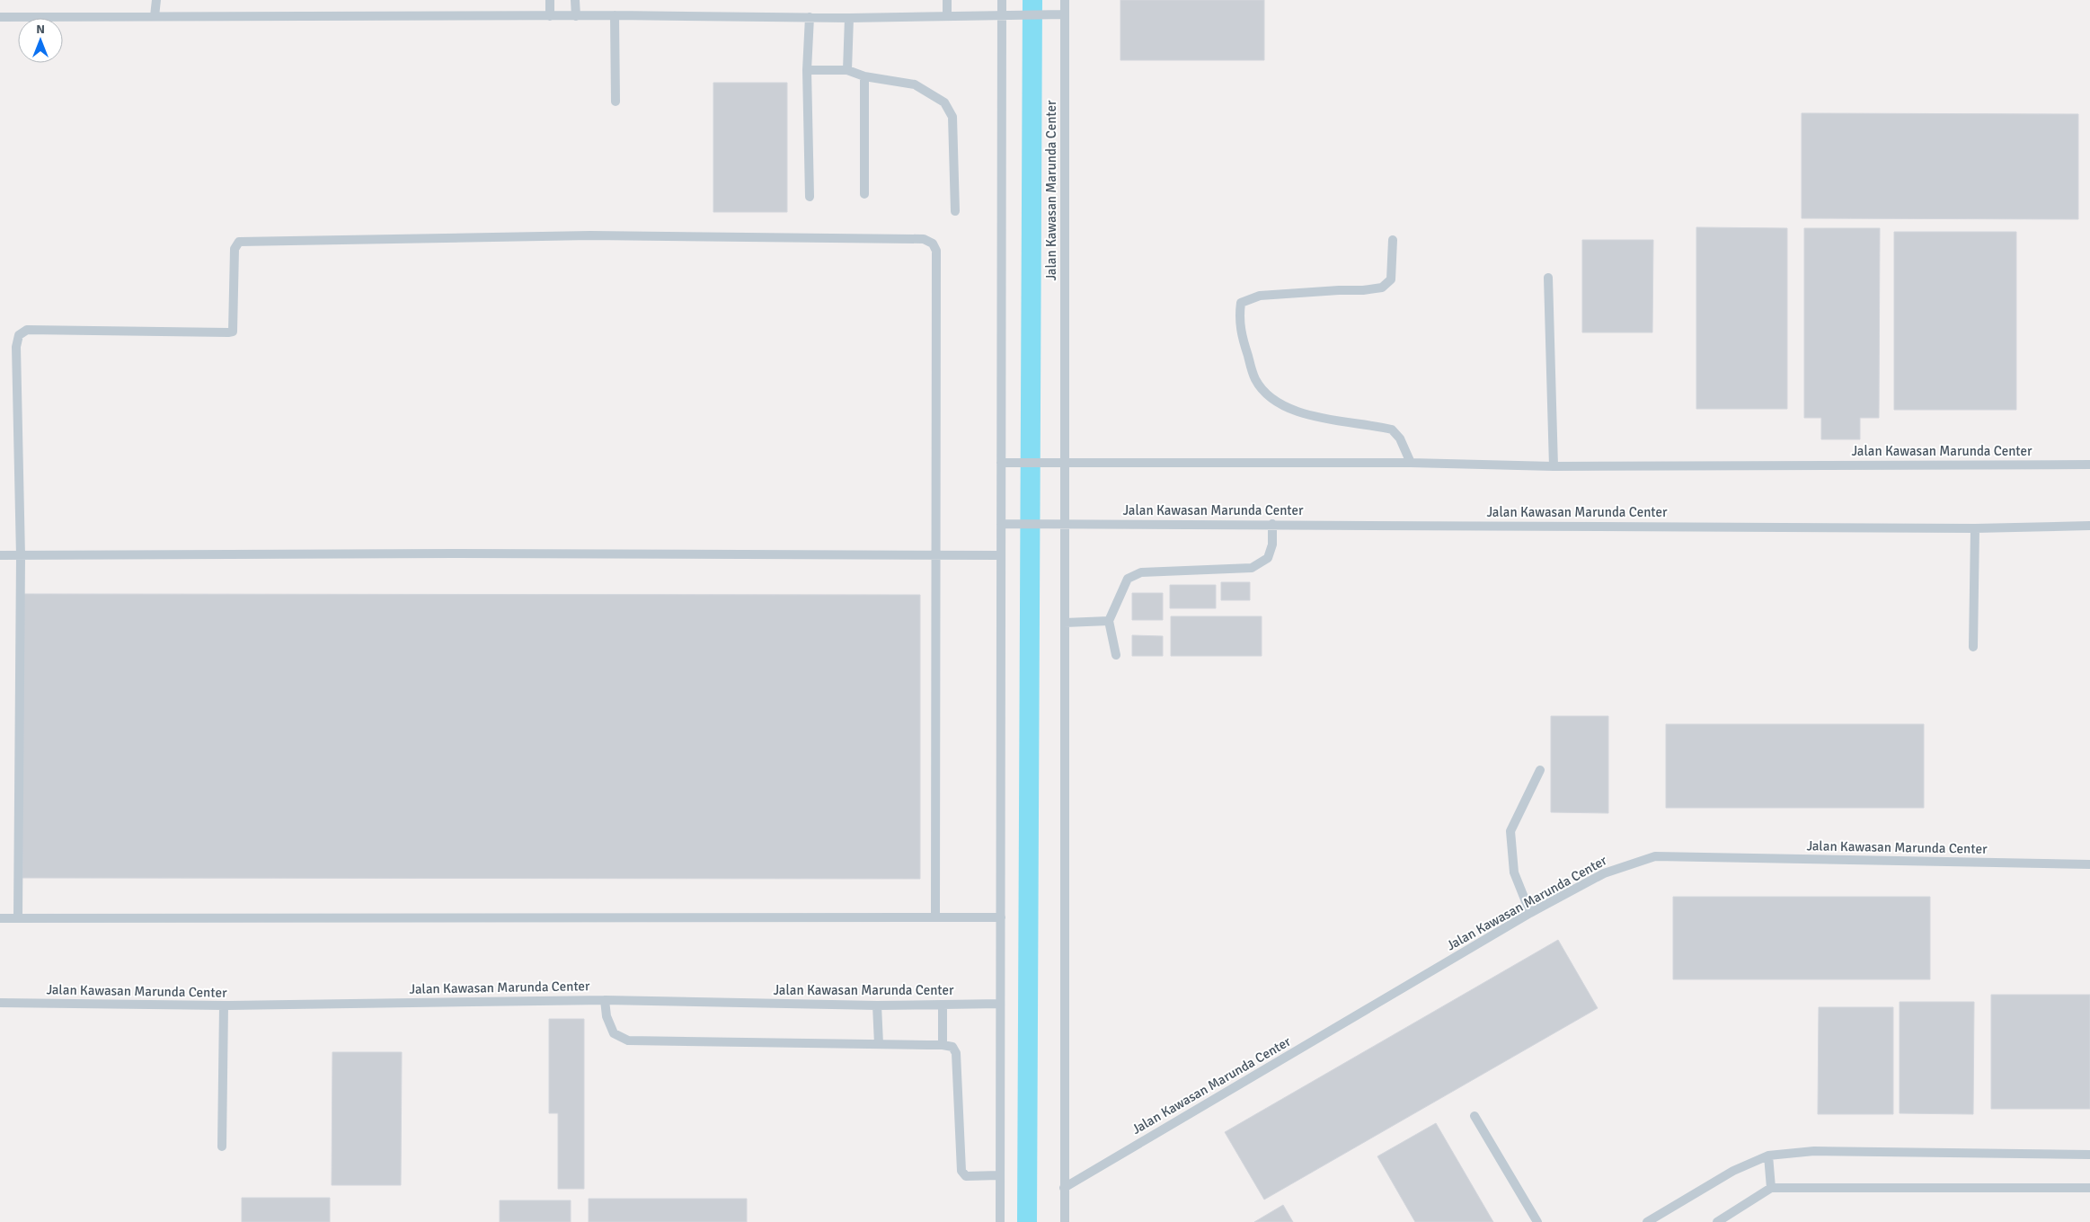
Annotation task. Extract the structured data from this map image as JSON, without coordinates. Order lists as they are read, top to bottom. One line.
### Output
{"streets":{"lane":["Jalan Kawasan Marunda Center"]},"north":"top"}
